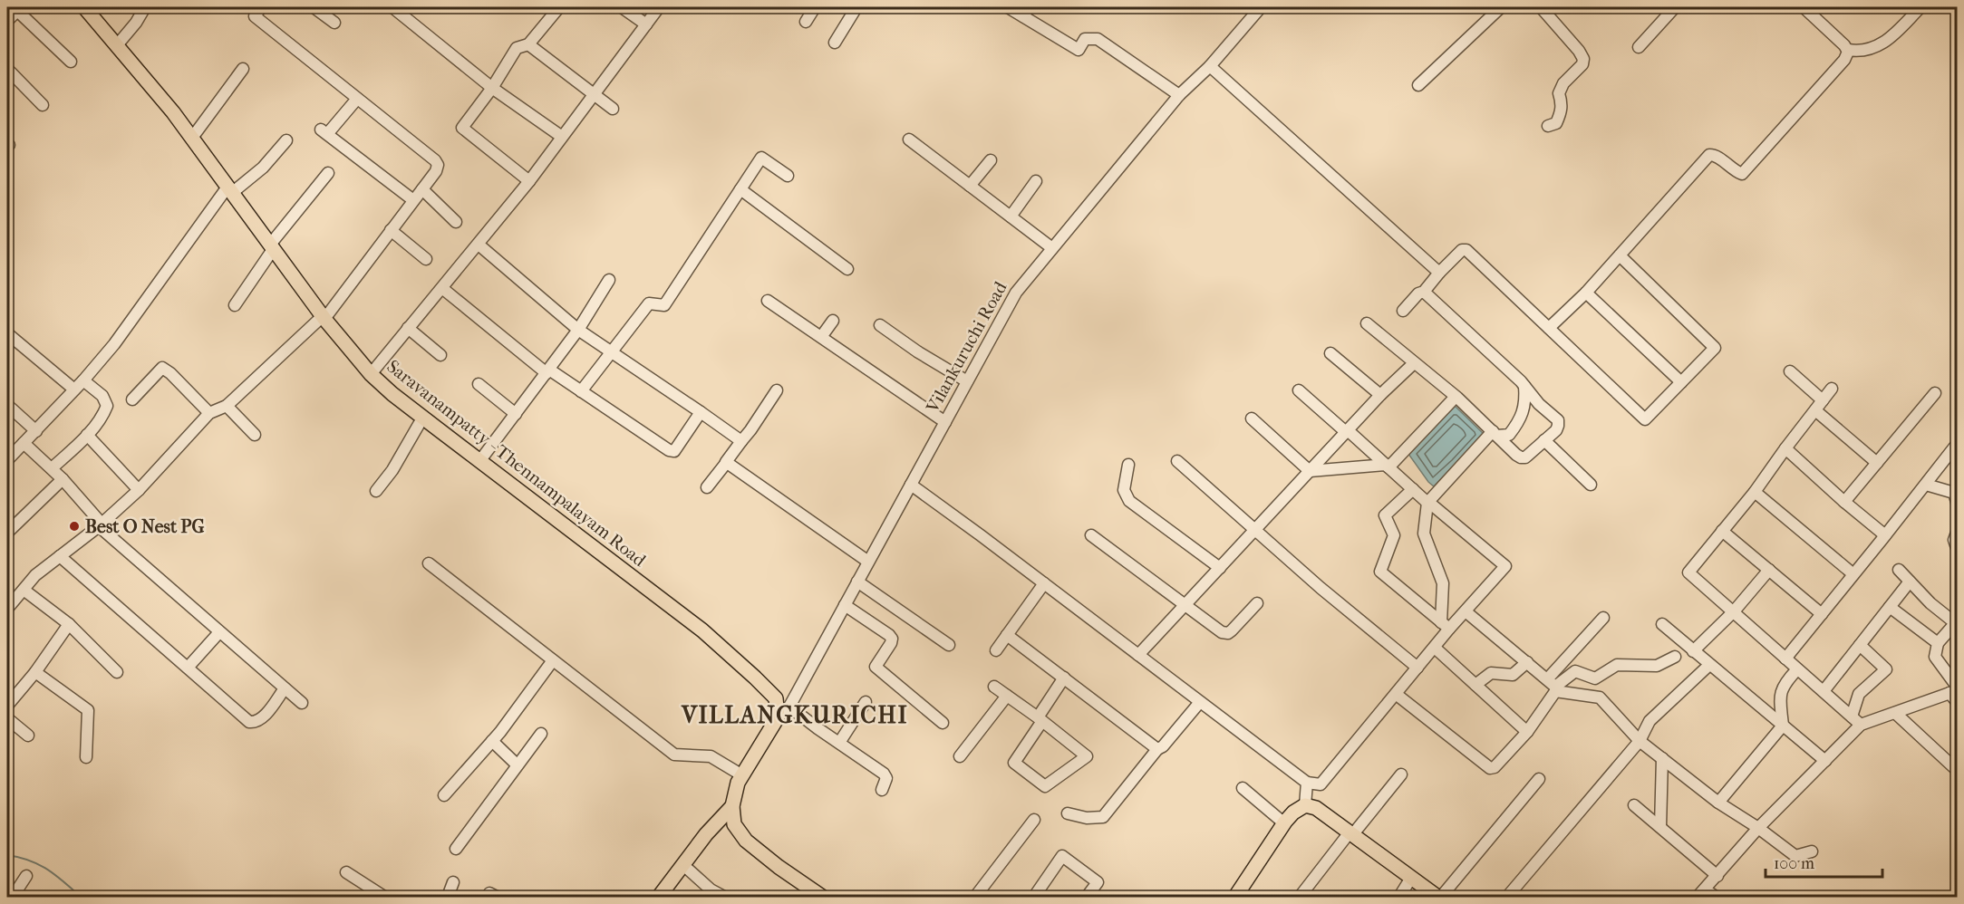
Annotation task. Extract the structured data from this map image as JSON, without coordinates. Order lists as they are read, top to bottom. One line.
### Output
{"streets":{"main road":["Saravanampatty - Thennampalayam Road"],"street":["Vilankuruchi Road"]},"crossings":[["Vilankuruchi Road","Saravanampatty - Thennampalayam Road"]],"districts":["VILLANGKURICHI"],"places":["Best O Nest PG"],"scale_bar":"100 m"}
